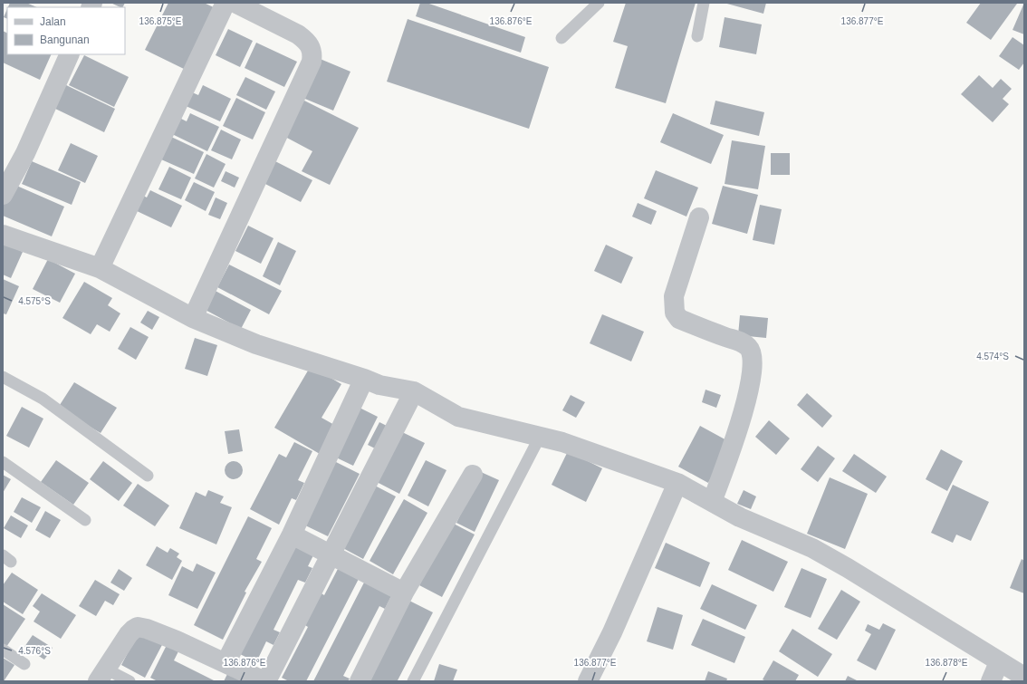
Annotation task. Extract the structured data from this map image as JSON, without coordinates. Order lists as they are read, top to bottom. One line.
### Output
{"legend":["Jalan","Bangunan"],"coordinates":["136.875°E","136.876°E","136.877°E","4.575°S","4.574°S","4.576°S","136.878°E"]}
